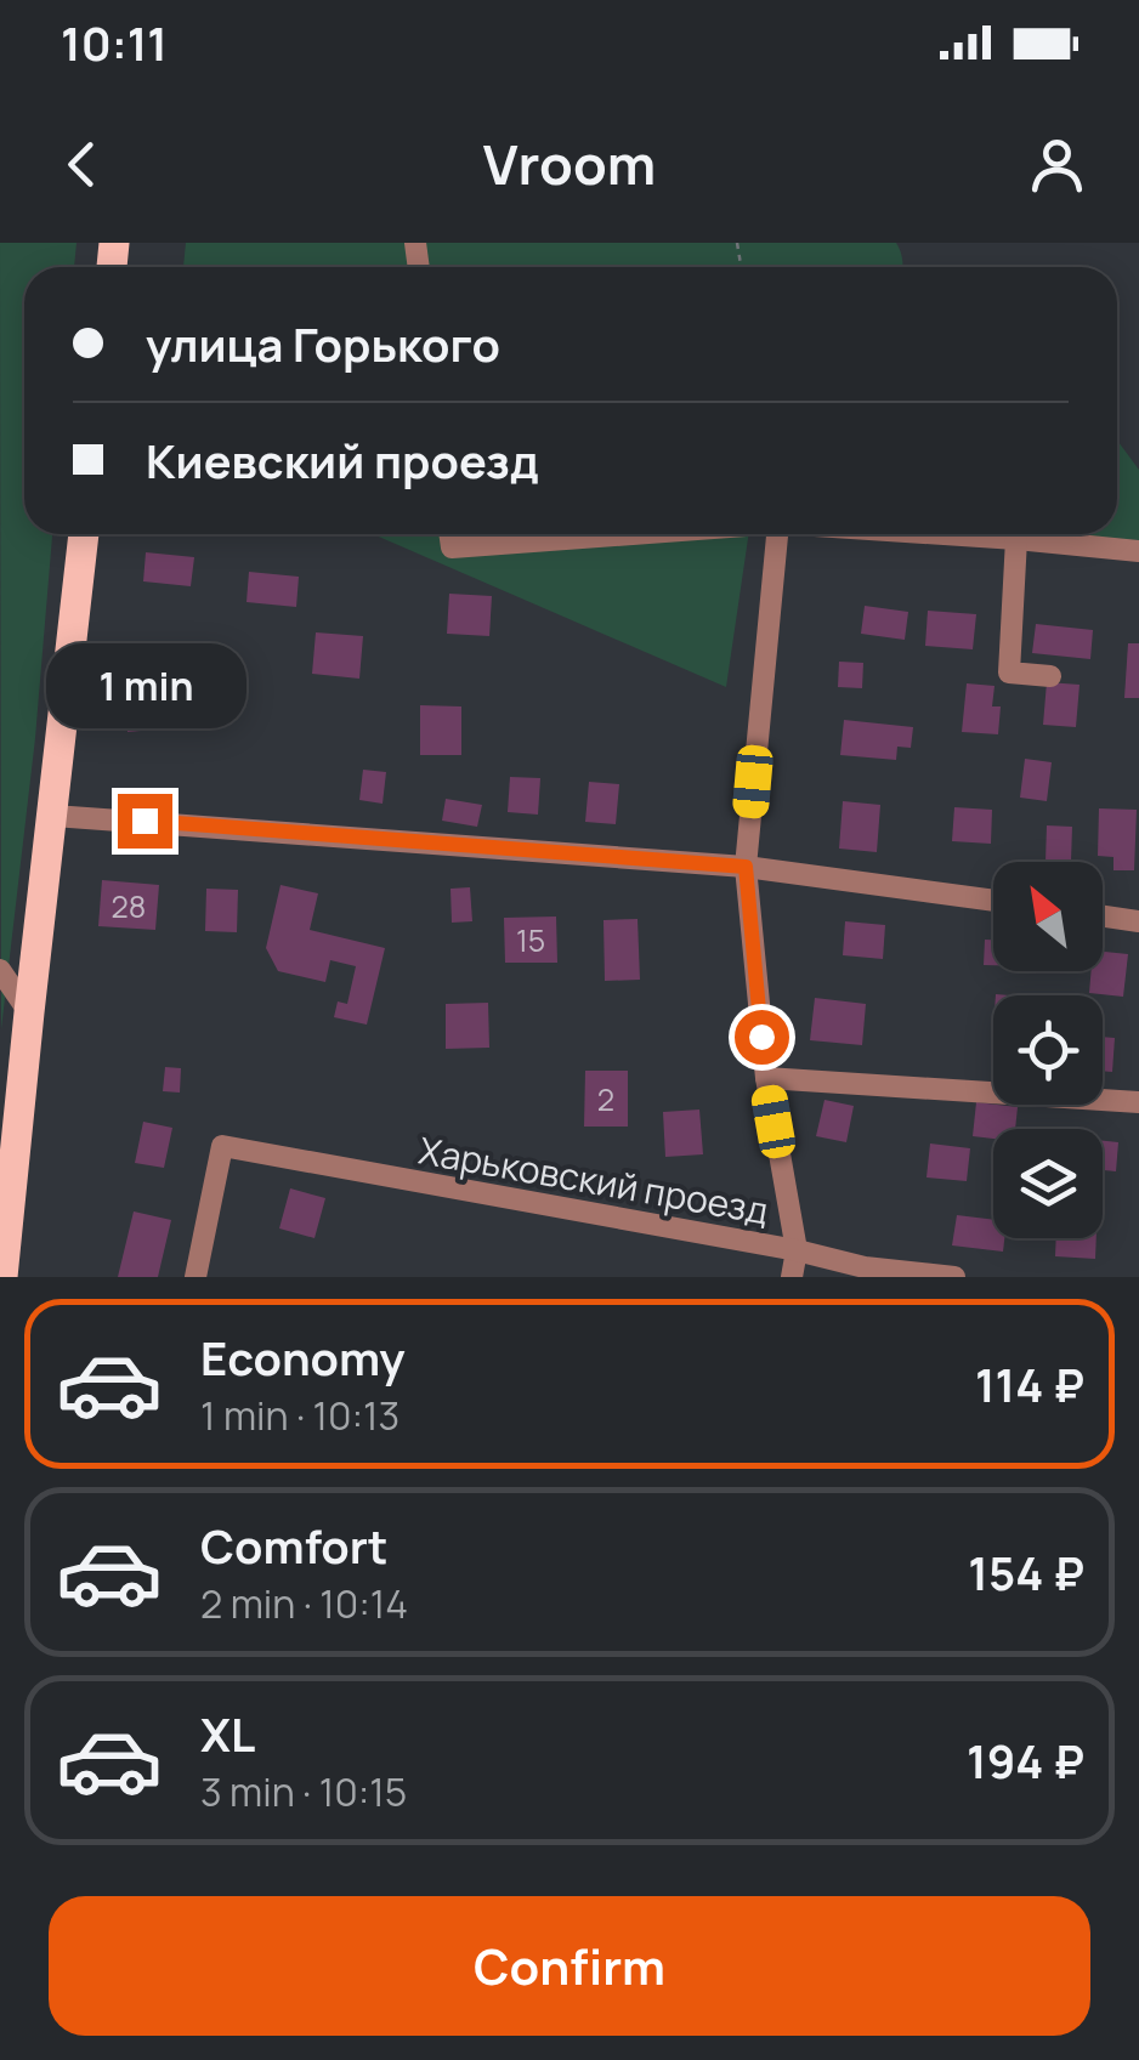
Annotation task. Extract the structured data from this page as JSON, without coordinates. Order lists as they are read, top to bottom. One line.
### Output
{"streets":{"street":["Харьковский проезд"]},"house_numbers":["28","15","2"],"north":"top left","page":{"status":"10:11","header":"Vroom","banner":["улица Горького","Киевский проезд"],"bubble":"1 min","list":[{"name":"Economy","note":"1 min · 10:13","value":"114 ₽"},{"name":"Comfort","note":"2 min · 10:14","value":"154 ₽"},{"name":"XL","note":"3 min · 10:15","value":"194 ₽"}],"buttons":"Confirm"}}
